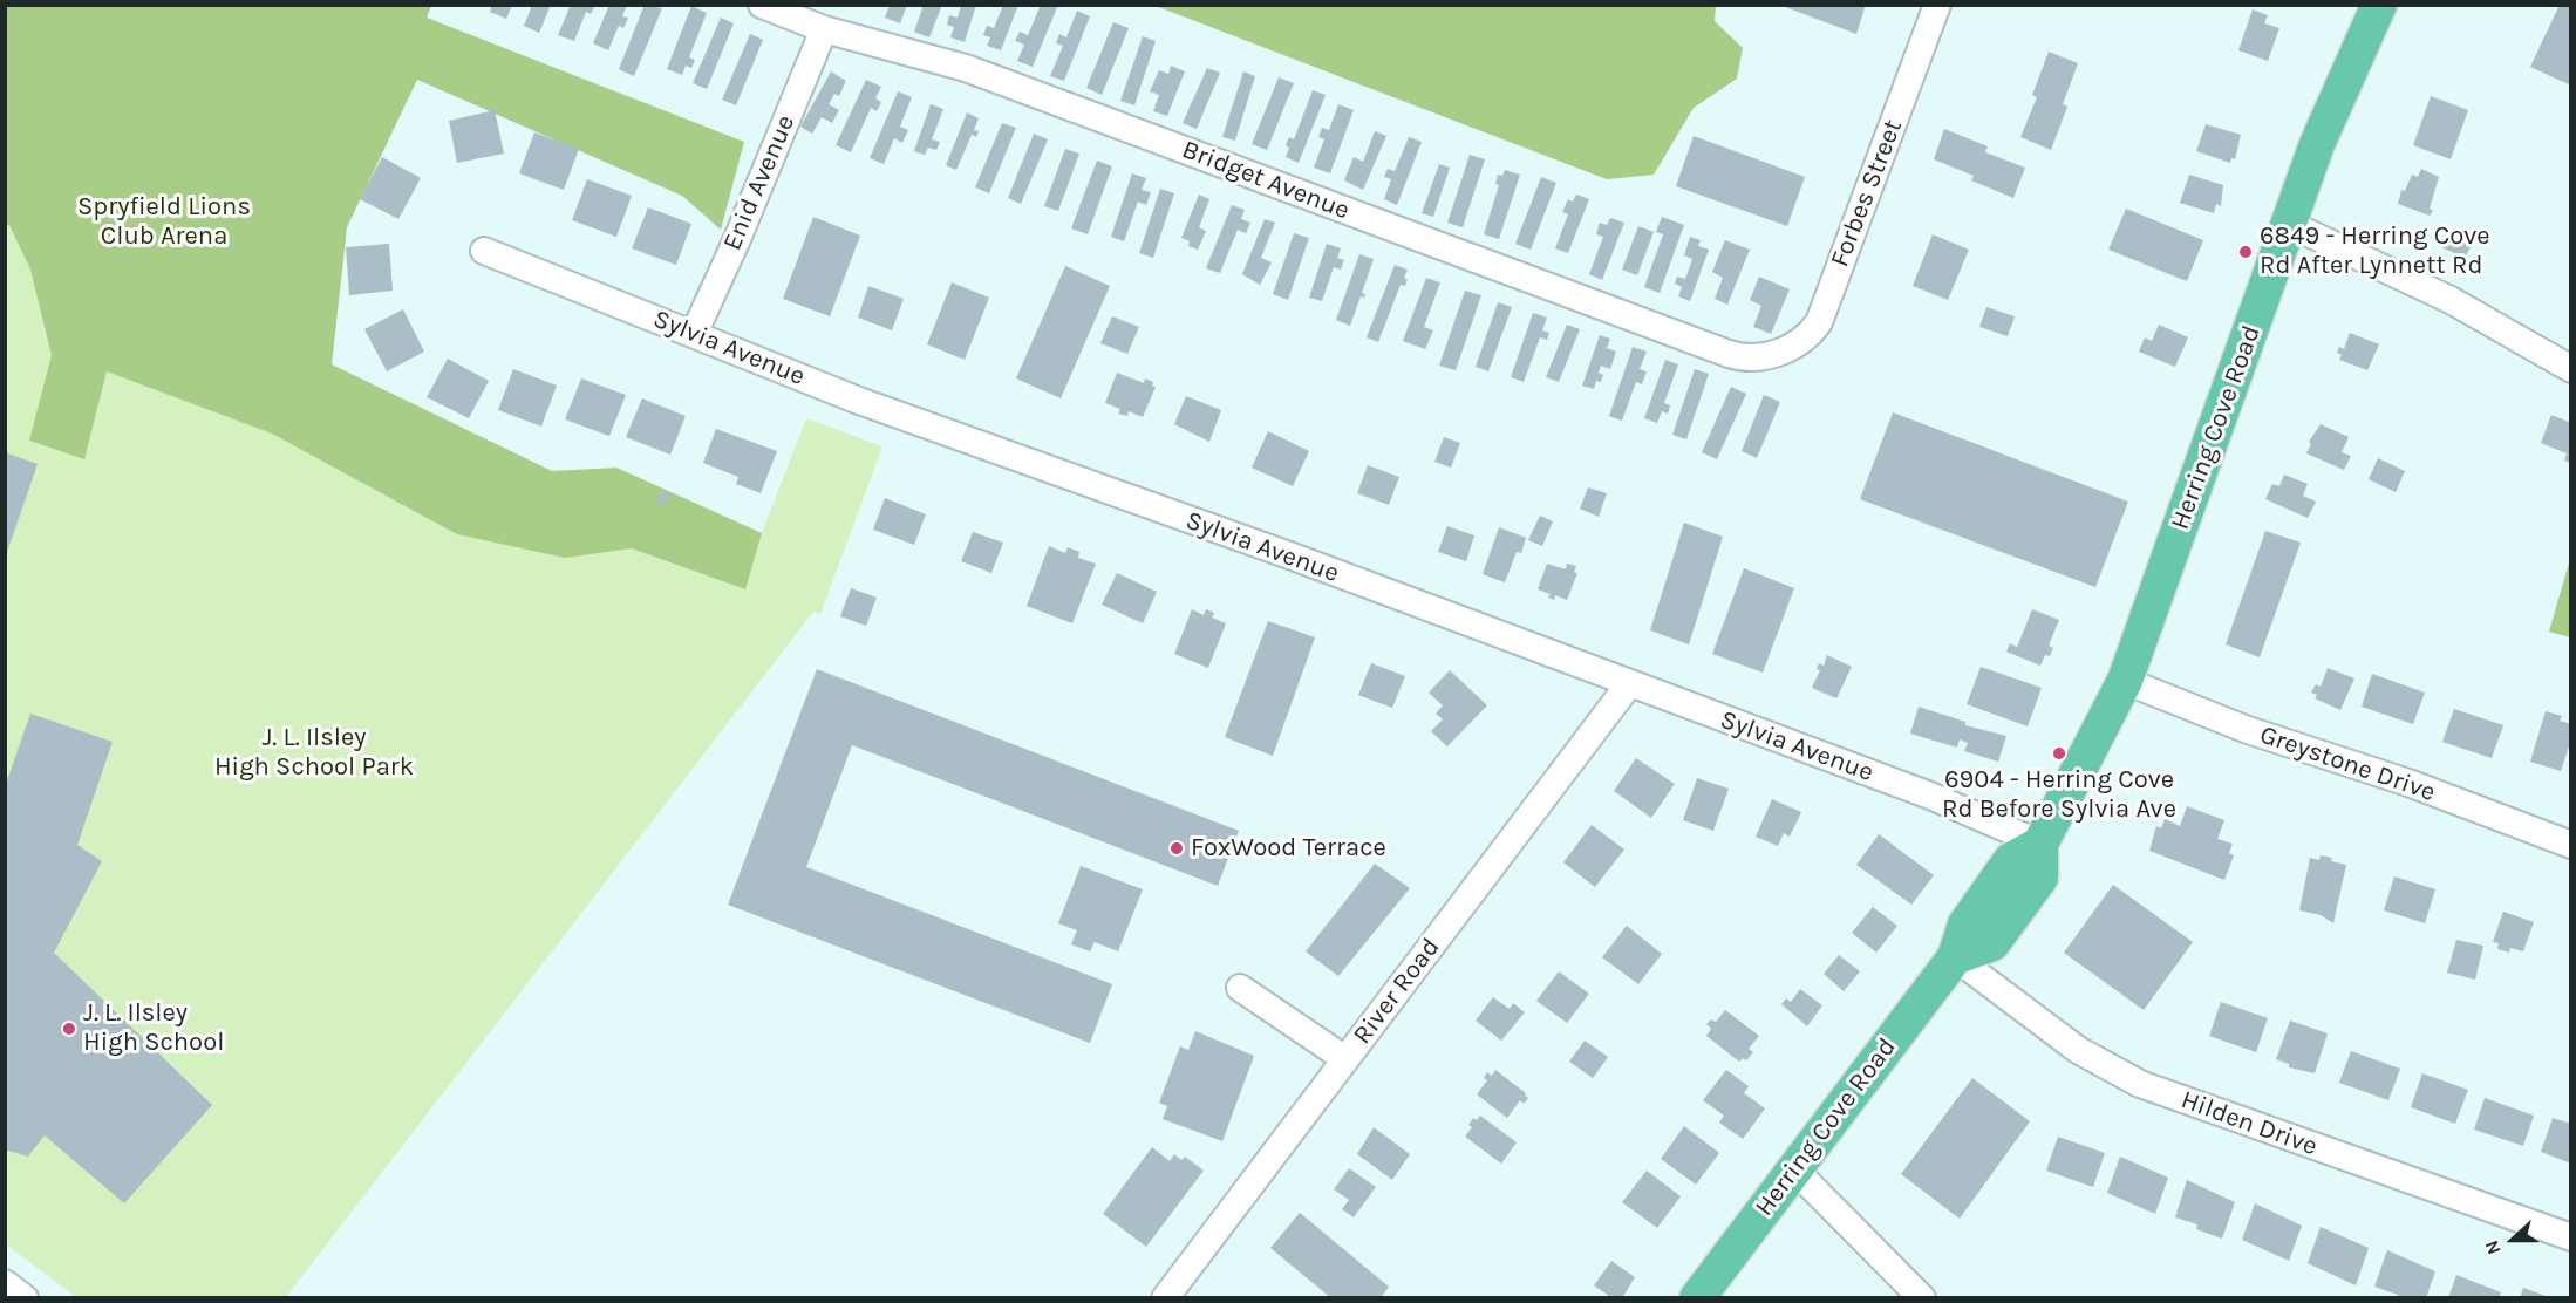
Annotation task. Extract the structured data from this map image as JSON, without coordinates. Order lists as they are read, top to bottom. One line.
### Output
{"streets":{"main road":["Herring Cove Road"],"street":["Bridget Avenue","Enid Avenue","Forbes Street","Sylvia Avenue","Greystone Drive","River Road","Hilden Drive"]},"crossings":[["Bridget Avenue","Enid Avenue"],["Bridget Avenue","Forbes Street"],["Enid Avenue","Sylvia Avenue"],["Sylvia Avenue","Herring Cove Road"],["Sylvia Avenue","River Road"],["Herring Cove Road","Greystone Drive"],["Herring Cove Road","Hilden Drive"]],"parks":["Spryfield Lions Club Arena","J. L. Ilsley High School Park"],"places":["6849 - Herring Cove Rd After Lynnett Rd","6904 - Herring Cove Rd Before Sylvia Ave","FoxWood Terrace","J. L. Ilsley High School"],"north":"left"}
